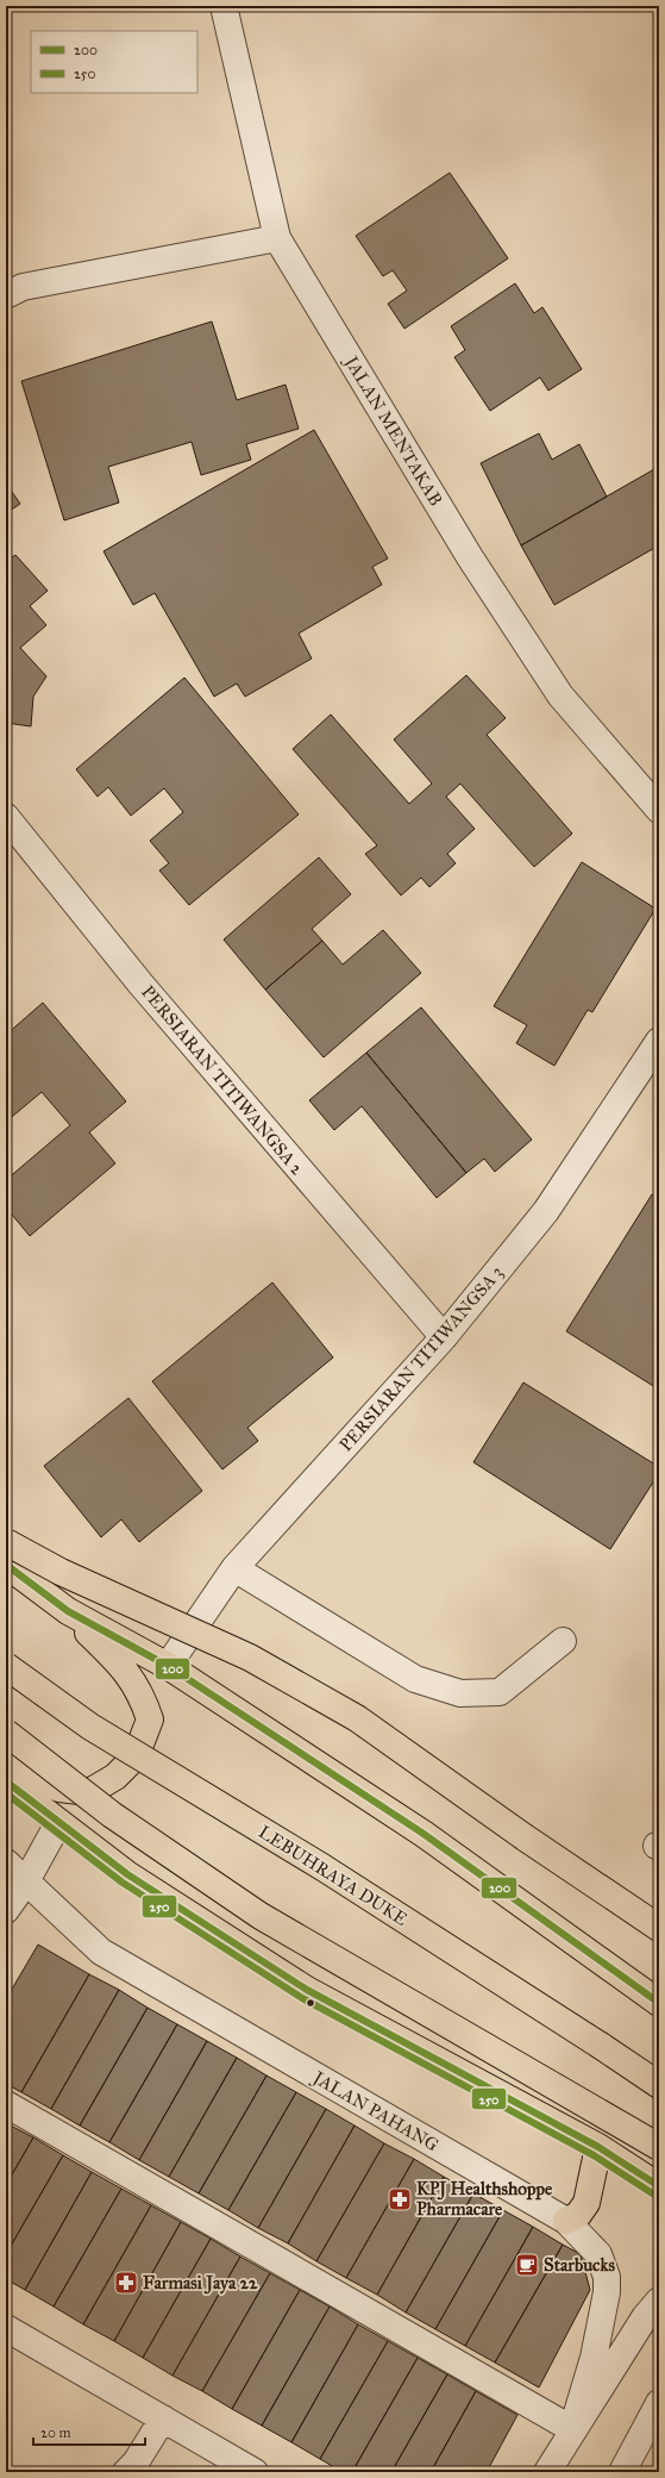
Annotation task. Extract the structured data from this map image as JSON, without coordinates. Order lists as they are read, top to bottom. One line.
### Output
{"streets":{"main road":["LEBUHRAYA DUKE"],"street":["JALAN MENTAKAB","PERSIARAN TITIWANGSA 2","PERSIARAN TITIWANGSA 3","JALAN PAHANG"]},"crossings":[["PERSIARAN TITIWANGSA 2","PERSIARAN TITIWANGSA 3"]],"places":{"pharmacy":["KPJ Healthshoppe Pharmacare","Farmasi Jaya 22"],"cafe":["Starbucks"]},"lines":["transit line 200","transit line 250"],"legend":["200","250"],"scale_bar":"20 m"}
